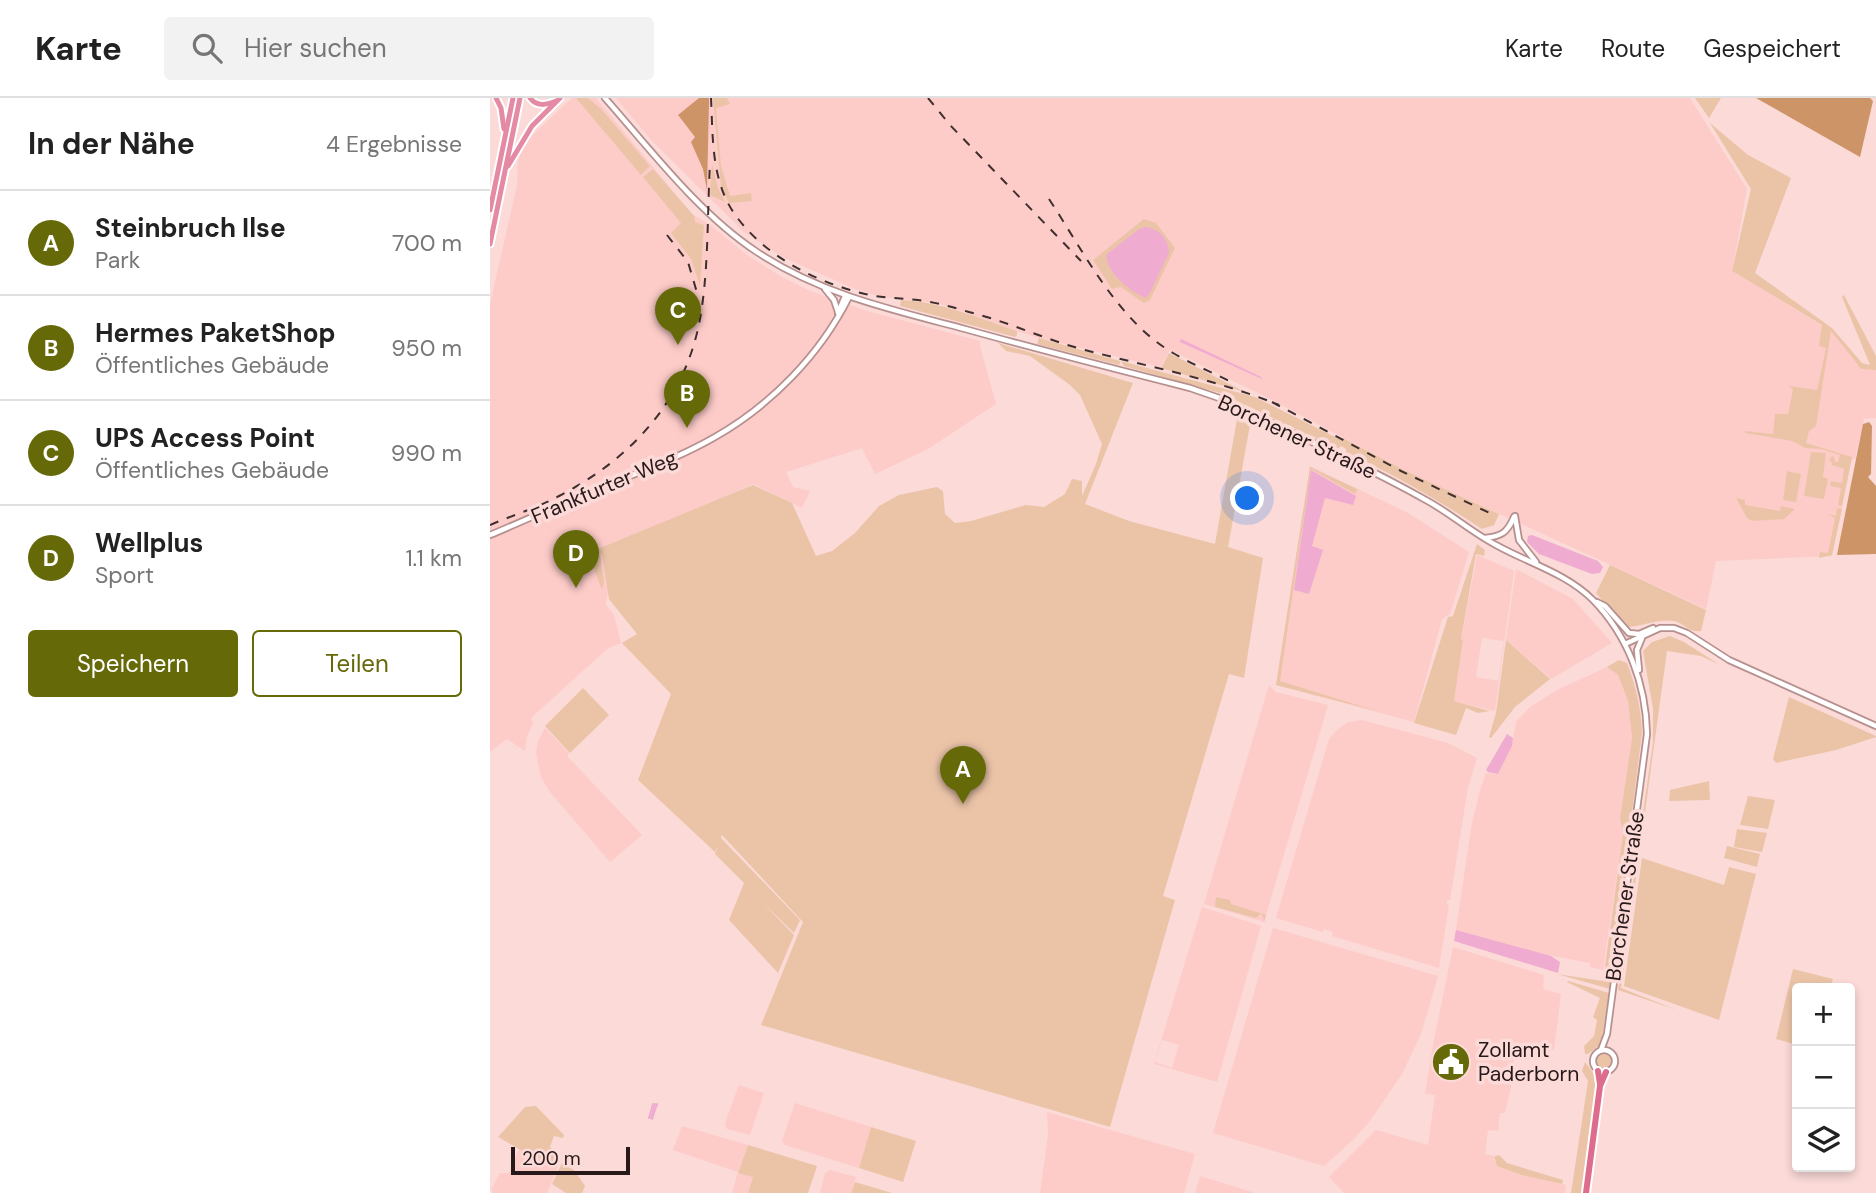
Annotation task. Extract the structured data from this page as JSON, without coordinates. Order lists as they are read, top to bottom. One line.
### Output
{"streets":{"main road":["Borchener Straße","Frankfurter Weg"]},"crossings":[["Borchener Straße","Frankfurter Weg"]],"places":{"public building":["Zollamt Paderborn"]},"scale_bar":"200 m","page":{"header":"Karte","search":"Hier suchen","nav":["Karte","Route","Gespeichert"],"heading":["In der Nähe","4 Ergebnisse"],"list":[{"mark":"A","name":"Steinbruch Ilse","note":"Park","value":"700 m"},{"mark":"B","name":"Hermes PaketShop","note":"Öffentliches Gebäude","value":"950 m"},{"mark":"C","name":"UPS Access Point","note":"Öffentliches Gebäude","value":"990 m"},{"mark":"D","name":"Wellplus","note":"Sport","value":"1.1 km"}],"pins":["C","B","D","A"],"buttons":["Speichern","Teilen"],"map_buttons":["+","−"],"scale":"200 m"}}
